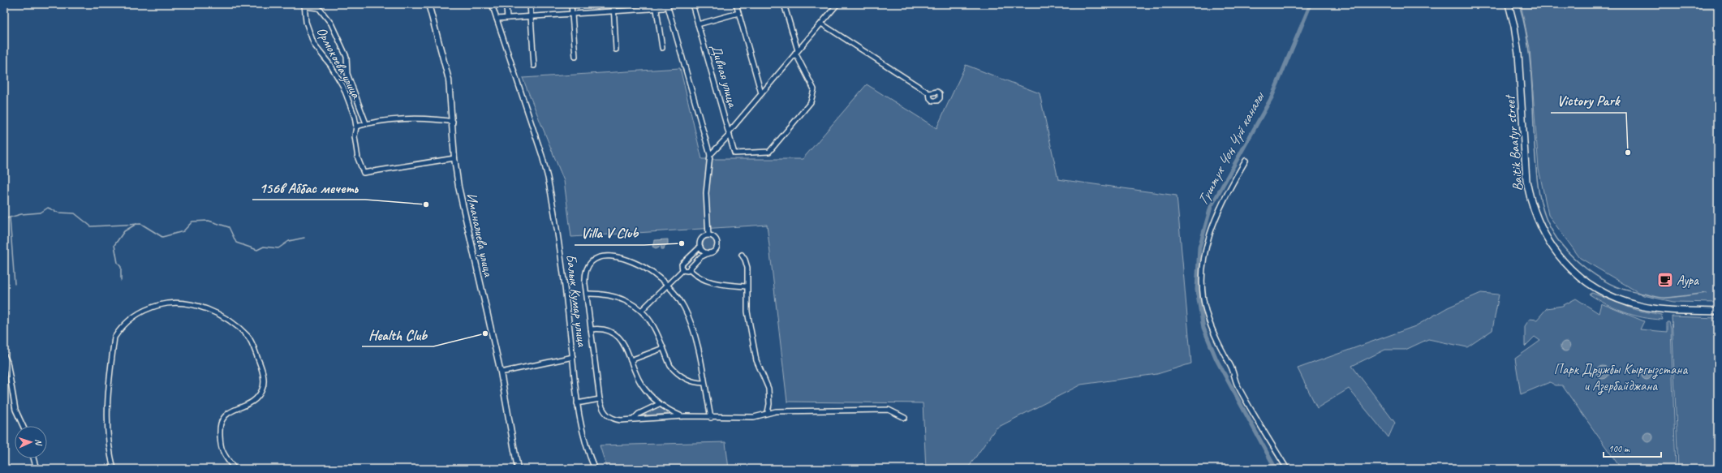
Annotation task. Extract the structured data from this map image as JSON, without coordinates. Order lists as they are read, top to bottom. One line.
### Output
{"streets":{"main road":["Baitik Baatyr street"],"street":["Ормокоева улица","Дивная улица","Иманалиева улица","Балык Кумар улица"]},"crossings":[["Ормокоева улица","Иманалиева улица"]],"water":["Түштүк Чоң Чүй каналы"],"parks":["Парк Дружбы Кыргызстана и Азербайджана"],"places":{"other":["Victory Park","156в Аббас мечеть","Villa V Club","Health Club"],"cafe":["Аура"]},"scale_bar":"100 m","north":"right"}
